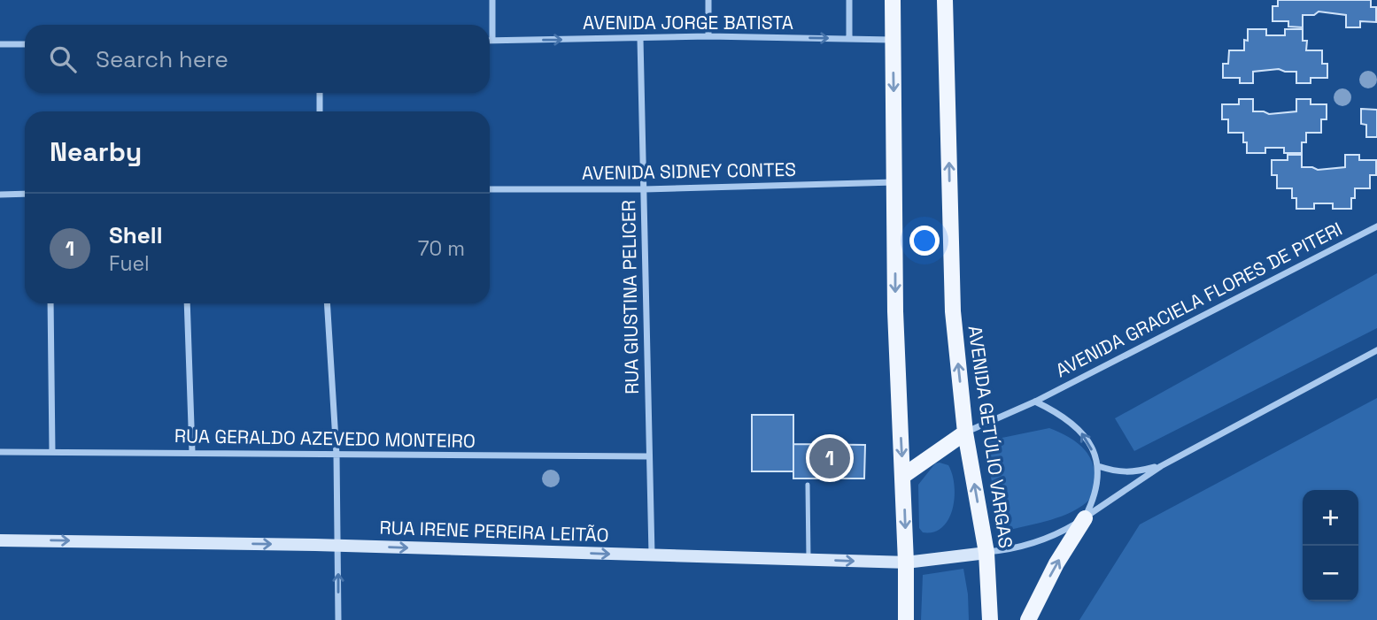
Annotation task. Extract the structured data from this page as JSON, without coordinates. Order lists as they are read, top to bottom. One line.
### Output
{"streets":{"main road":["AVENIDA GETÚLIO VARGAS"],"street":["AVENIDA JORGE BATISTA","AVENIDA SIDNEY CONTES","RUA GIUSTINA PELICER","AVENIDA GRACIELA FLORES DE PITERI","RUA GERALDO AZEVEDO MONTEIRO","RUA IRENE PEREIRA LEITÃO"]},"crossings":[["AVENIDA JORGE BATISTA","RUA GIUSTINA PELICER"],["AVENIDA SIDNEY CONTES","RUA GIUSTINA PELICER"],["RUA GIUSTINA PELICER","RUA GERALDO AZEVEDO MONTEIRO"],["RUA GIUSTINA PELICER","RUA IRENE PEREIRA LEITÃO"],["AVENIDA GRACIELA FLORES DE PITERI","AVENIDA GETÚLIO VARGAS"],["AVENIDA GRACIELA FLORES DE PITERI","RUA IRENE PEREIRA LEITÃO"],["AVENIDA GETÚLIO VARGAS","RUA IRENE PEREIRA LEITÃO"]],"one_way":["AVENIDA JORGE BATISTA","RUA IRENE PEREIRA LEITÃO"],"page":{"search":"Search here","heading":"Nearby","list":[{"mark":"1","name":"Shell","note":"Fuel","value":"70 m"}],"pins":"1","map_buttons":["+","−"]}}
